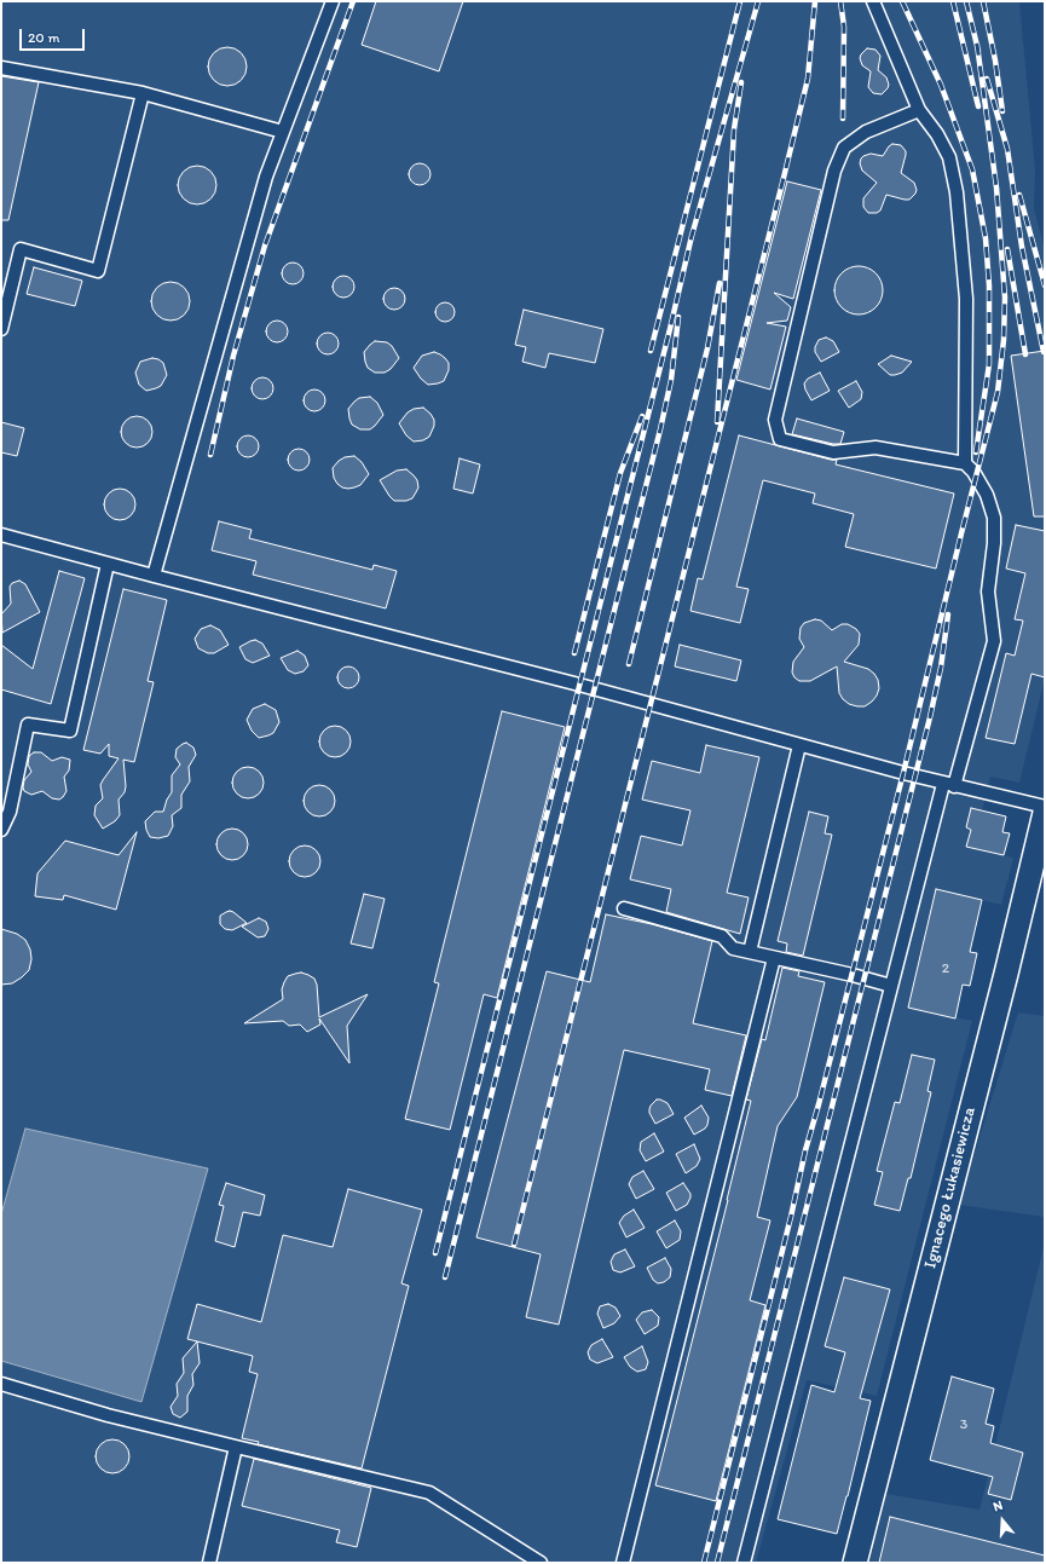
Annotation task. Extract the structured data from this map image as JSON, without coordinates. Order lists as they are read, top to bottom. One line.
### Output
{"streets":{"street":["Ignacego Łukasiewicza"]},"house_numbers":["2","3"],"scale_bar":"20 m","north":"top"}
